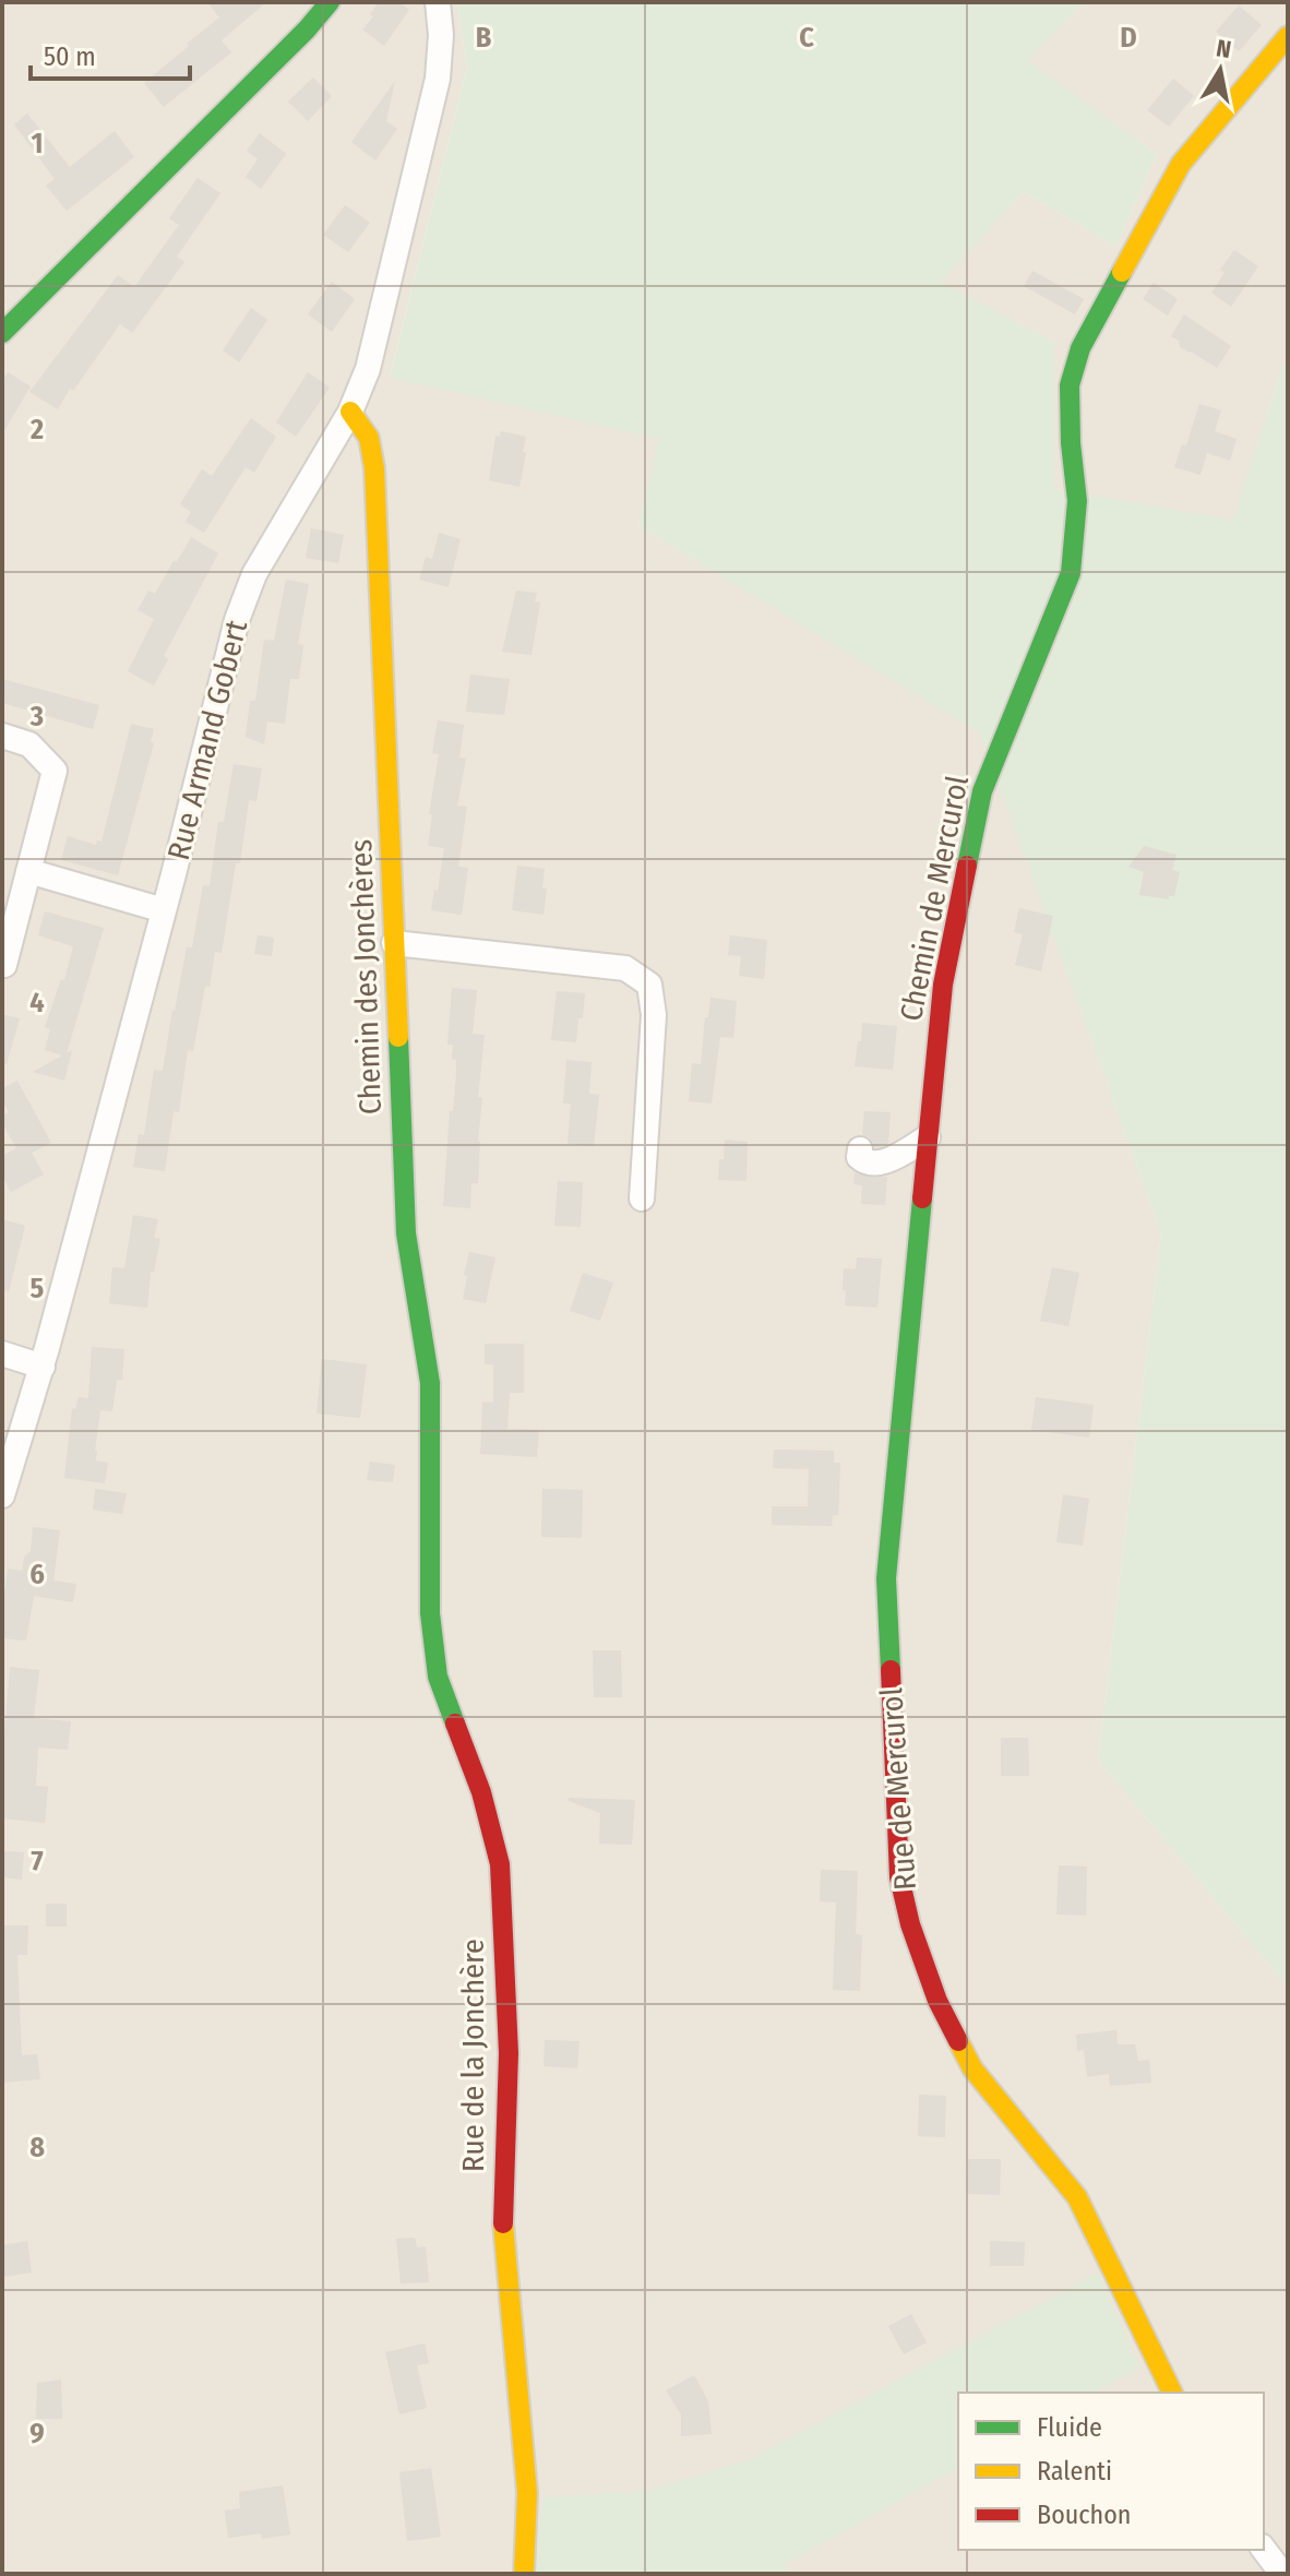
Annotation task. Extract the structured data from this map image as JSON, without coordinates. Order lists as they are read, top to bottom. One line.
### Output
{"streets":{"street":["Rue Armand Gobert","Chemin de Mercurol","Chemin des Jonchères","Rue de Mercurol","Rue de la Jonchère"]},"crossings":[["Rue Armand Gobert","Chemin des Jonchères"],["Chemin de Mercurol","Rue de Mercurol"],["Chemin des Jonchères","Rue de la Jonchère"]],"legend":["Fluide","Ralenti","Bouchon"],"scale_bar":"50 m","north":"top","grid":{"columns":["B","C","D"],"rows":["1","2","3","4","5","6","7","8","9"]}}
